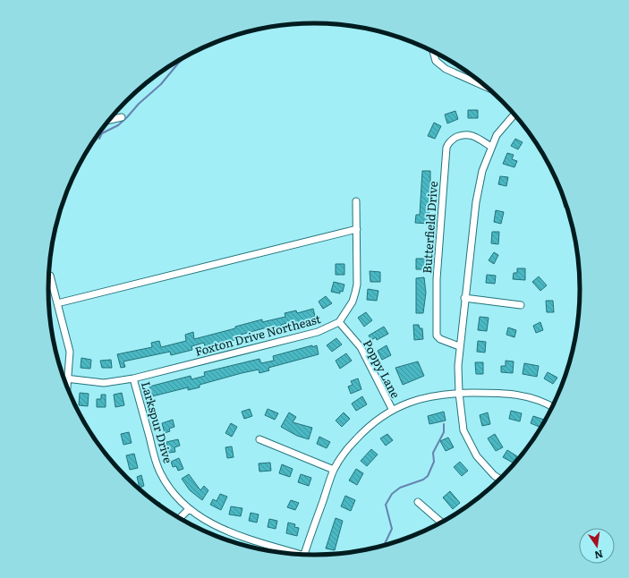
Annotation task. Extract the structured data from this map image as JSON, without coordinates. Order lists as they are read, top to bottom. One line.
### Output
{"streets":{"street":["Butterfield Drive","Foxton Drive Northeast","Poppy Lane","Larkspur Drive"]},"crossings":[["Foxton Drive Northeast","Poppy Lane"],["Foxton Drive Northeast","Larkspur Drive"]],"north":"bottom"}
